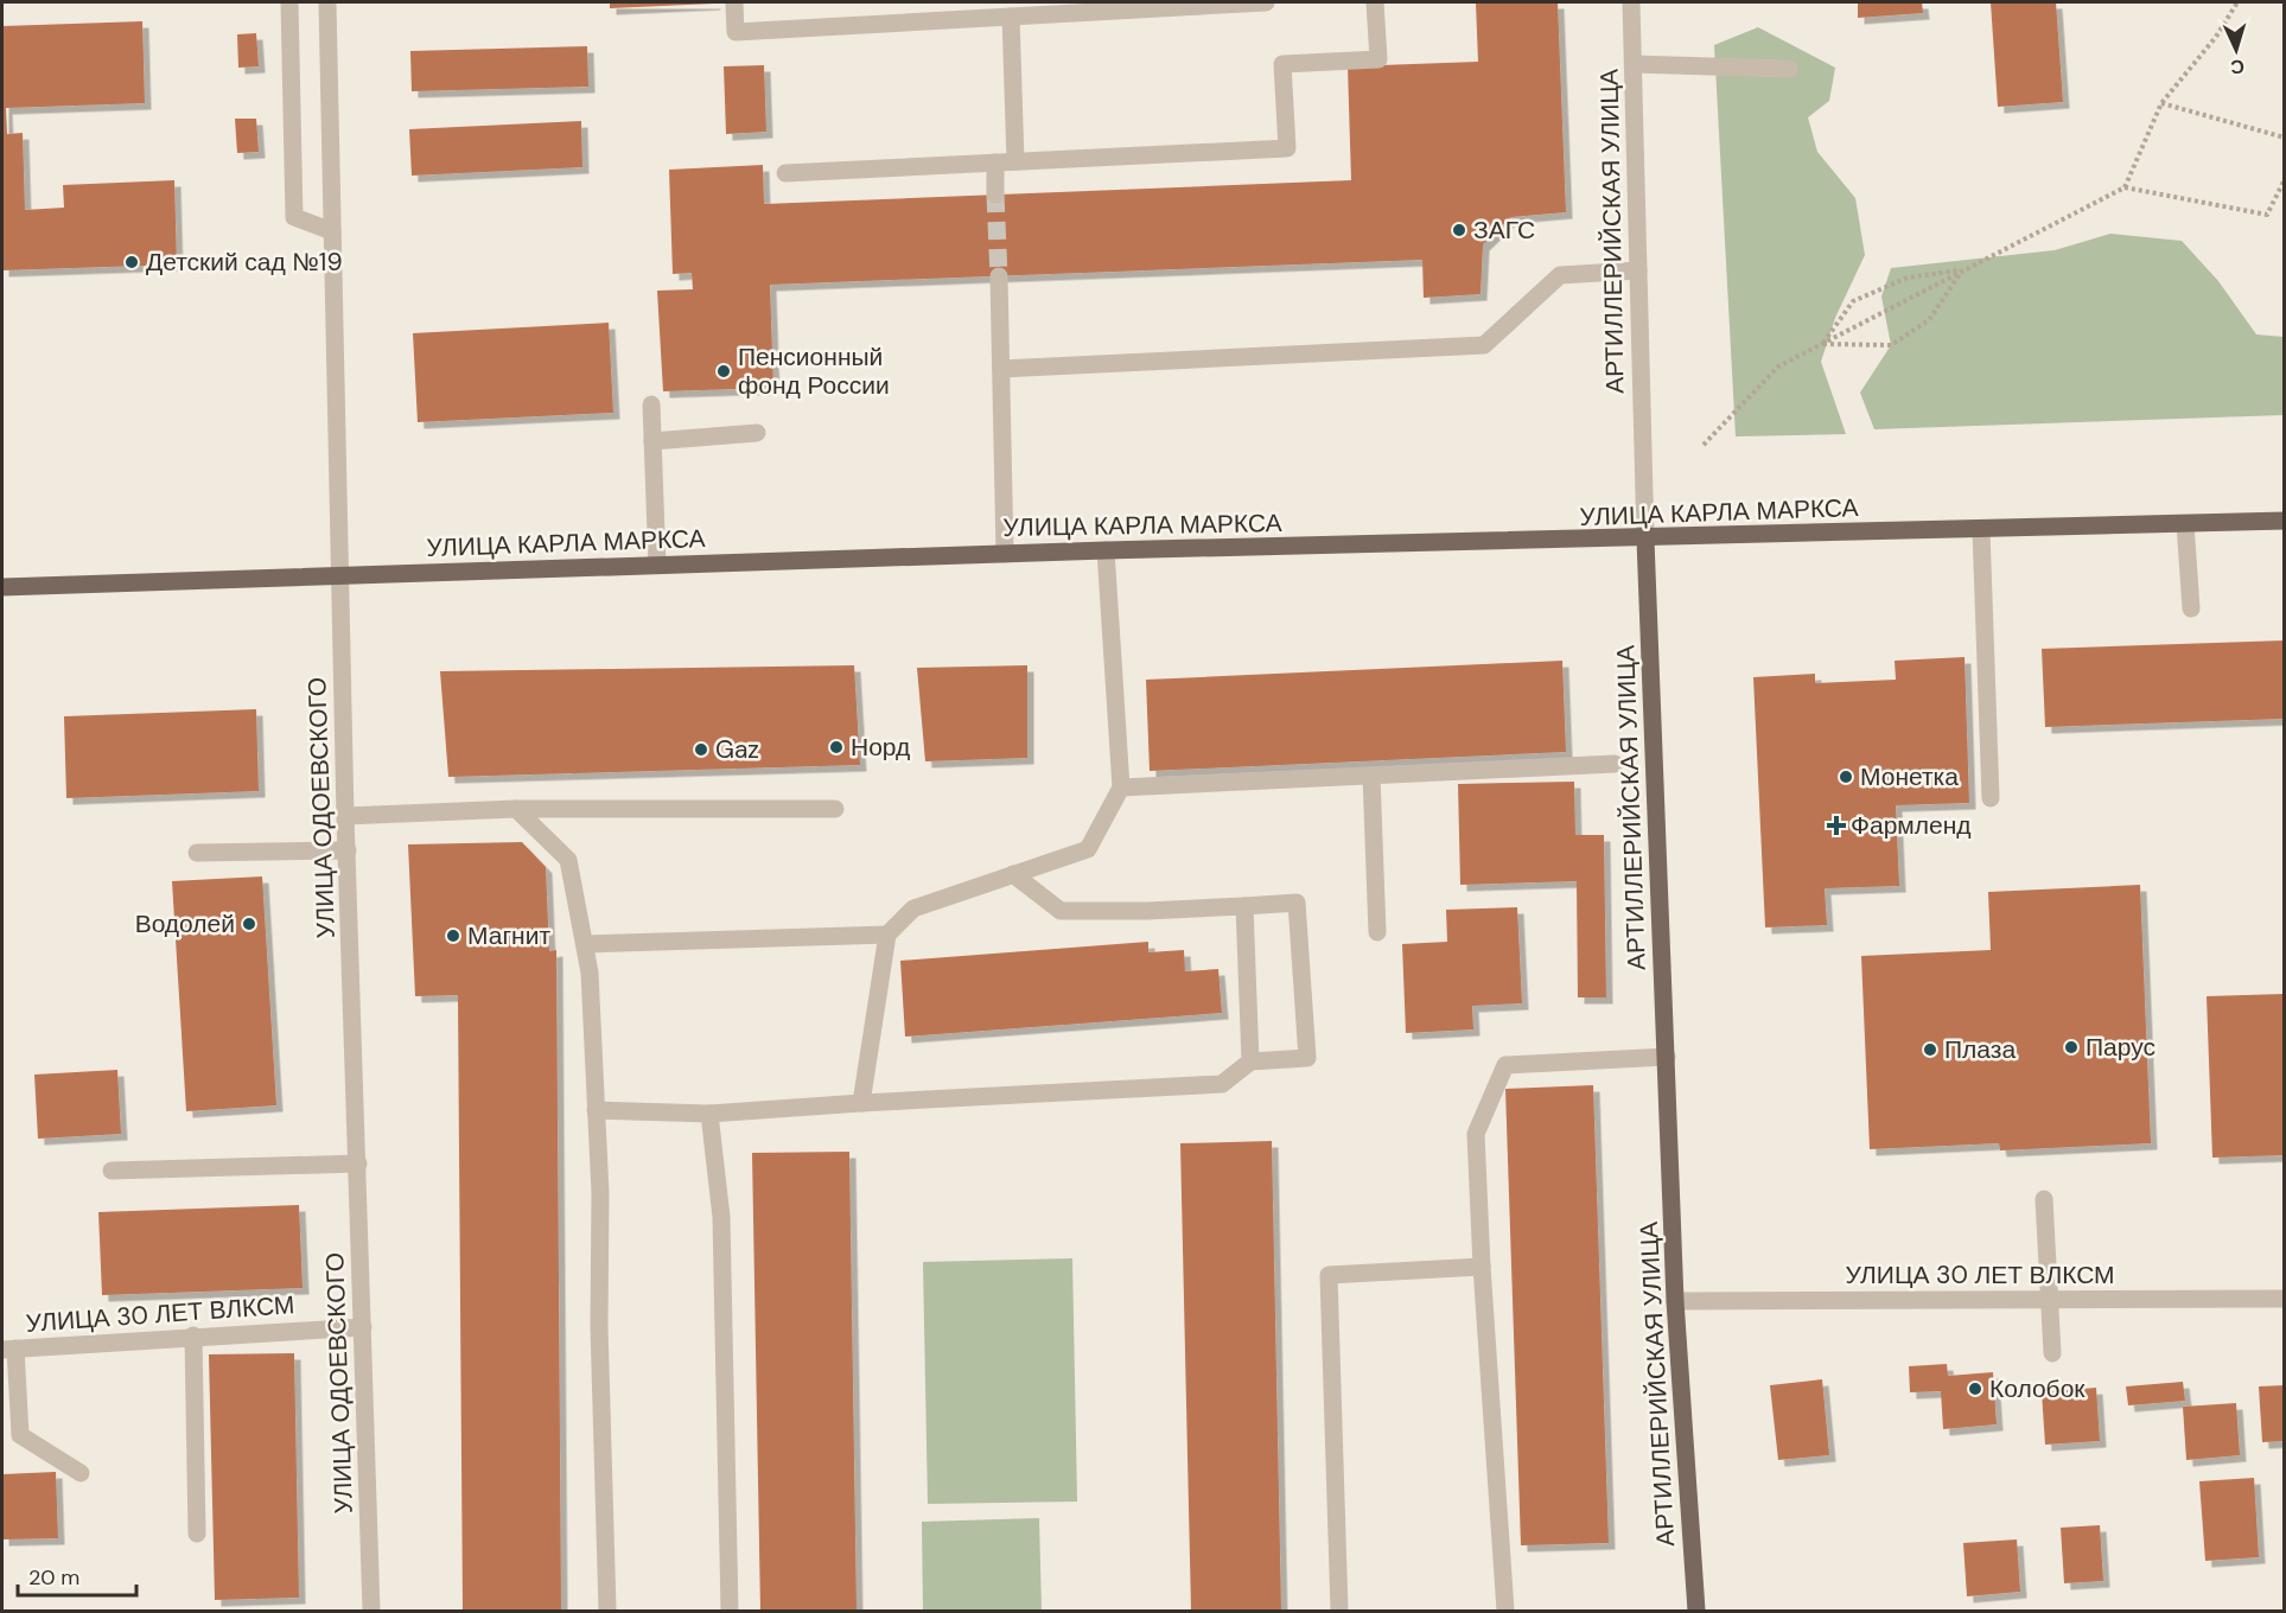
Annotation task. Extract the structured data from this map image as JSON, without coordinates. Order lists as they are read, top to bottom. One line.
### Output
{"streets":{"main road":["АРТИЛЛЕРИЙСКАЯ УЛИЦА","УЛИЦА КАРЛА МАРКСА"],"street":["УЛИЦА ОДОЕВСКОГО","УЛИЦА 30 ЛЕТ ВЛКСМ"]},"crossings":[["АРТИЛЛЕРИЙСКАЯ УЛИЦА","УЛИЦА КАРЛА МАРКСА"],["АРТИЛЛЕРИЙСКАЯ УЛИЦА","УЛИЦА 30 ЛЕТ ВЛКСМ"],["УЛИЦА КАРЛА МАРКСА","УЛИЦА ОДОЕВСКОГО"],["УЛИЦА ОДОЕВСКОГО","УЛИЦА 30 ЛЕТ ВЛКСМ"]],"places":{"other":["ЗАГС","Детский сад №19","Пенсионный фонд России","Норд","Gaz","Монетка","Водолей","Магнит","Парус","Плаза","Колобок"],"health":["Фармленд"]},"scale_bar":"20 m","north":"bottom"}
